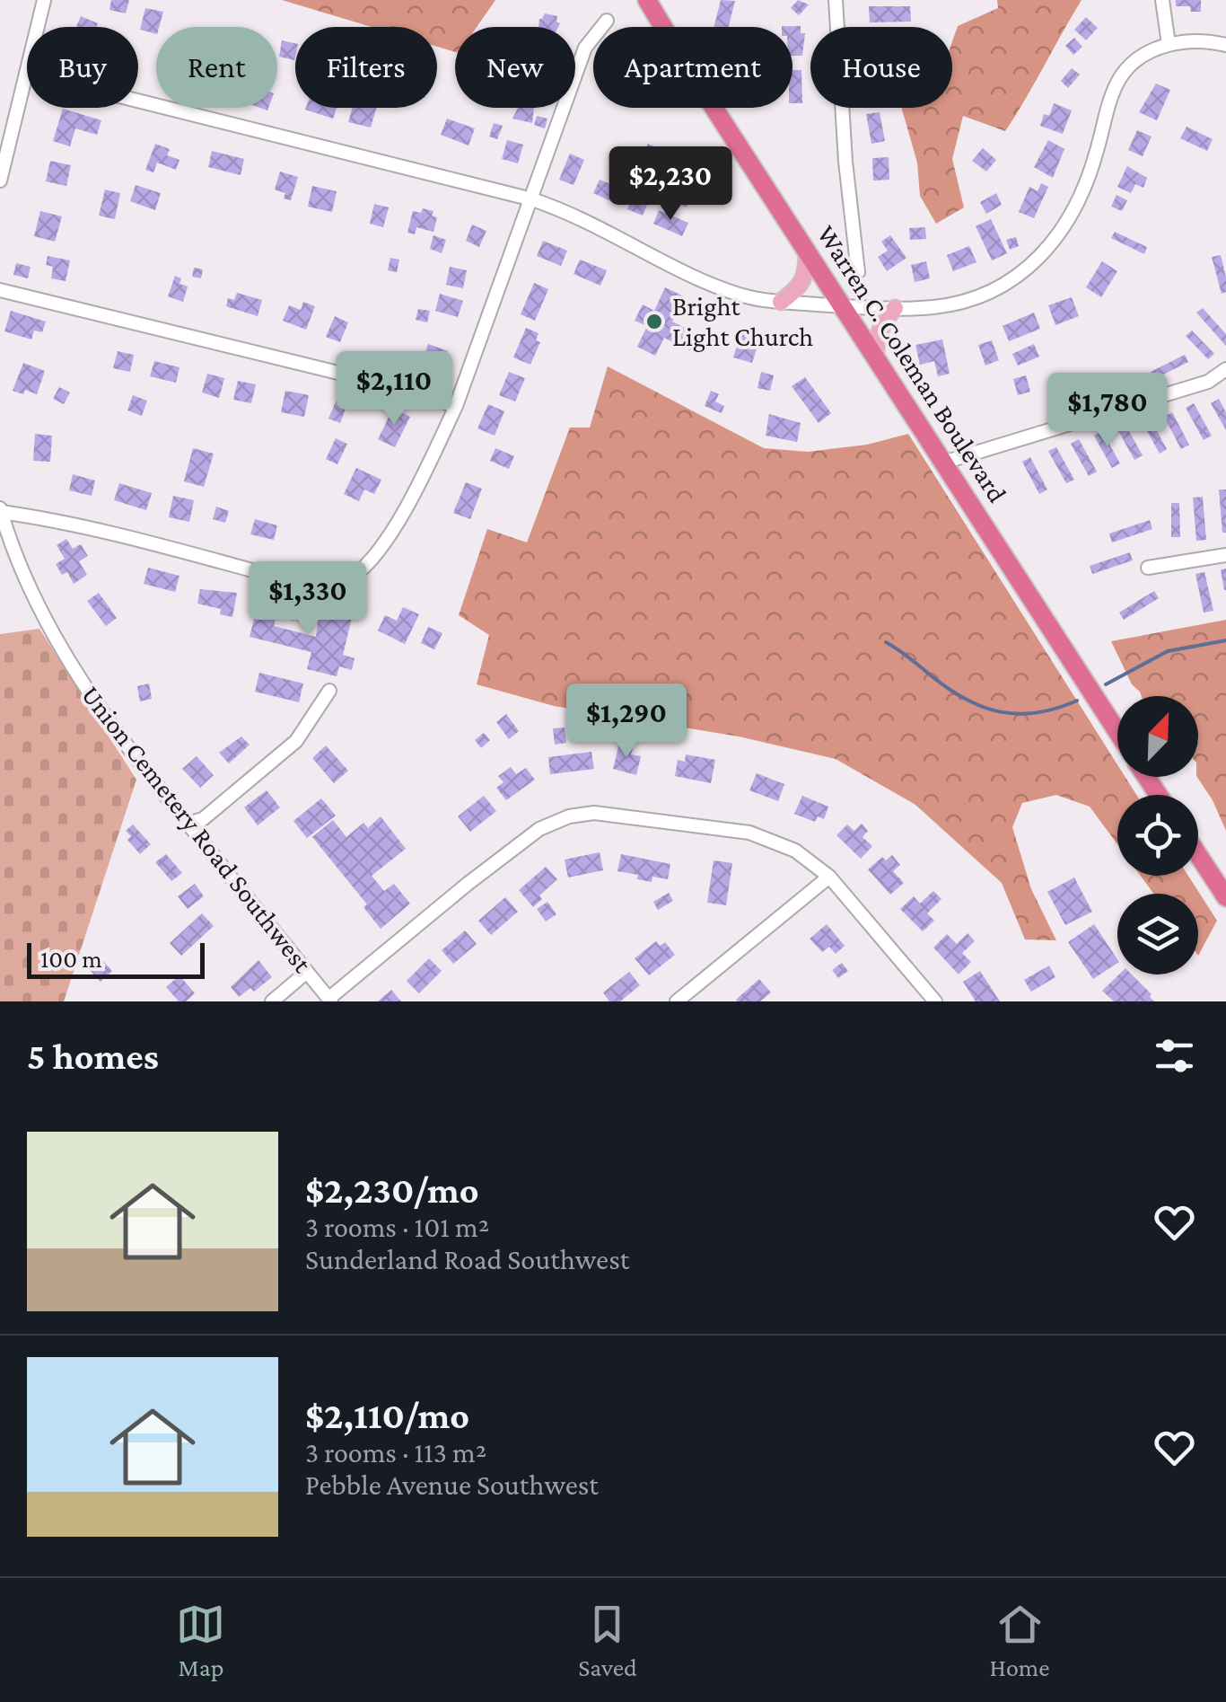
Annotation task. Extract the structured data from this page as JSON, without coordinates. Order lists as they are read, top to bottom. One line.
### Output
{"streets":{"highway":["Warren C. Coleman Boulevard"],"street":["Union Cemetery Road Southwest"]},"places":["Bright Light Church"],"scale_bar":"100 m","north":"top right","page":{"chip":["Buy","Rent","Filters","New","Apartment","House"],"price":["$2,230","$2,110","$1,780","$1,330","$1,290"],"scale":"100 m","heading":"5 homes","list":[{"name":"$2,230/mo","note":"3 rooms · 101 m² · Sunderland Road Southwest"},{"name":"$2,110/mo","note":"3 rooms · 113 m² · Pebble Avenue Southwest"}],"tabs":["Map","Saved","Home"]}}
